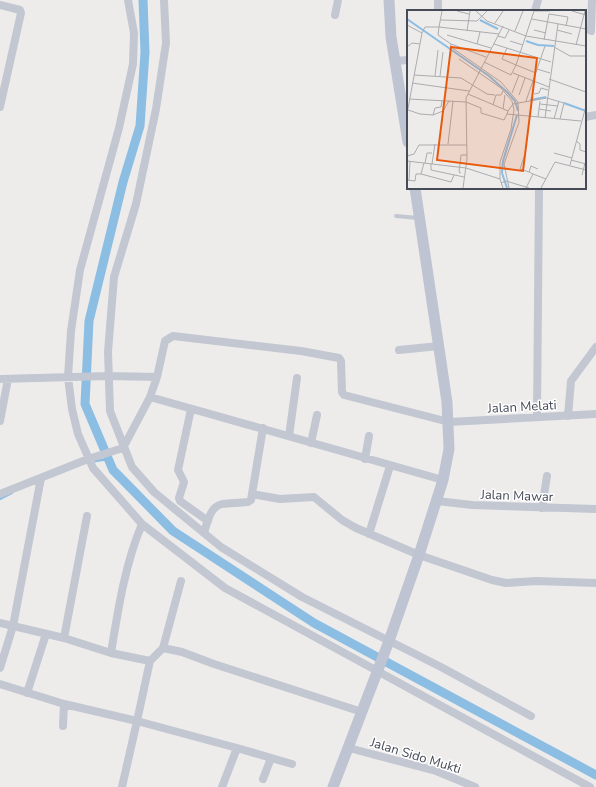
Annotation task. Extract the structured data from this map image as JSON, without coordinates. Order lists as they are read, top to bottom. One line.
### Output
{"streets":{"street":["Jalan Melati","Jalan Mawar","Jalan Sido Mukti"]}}
